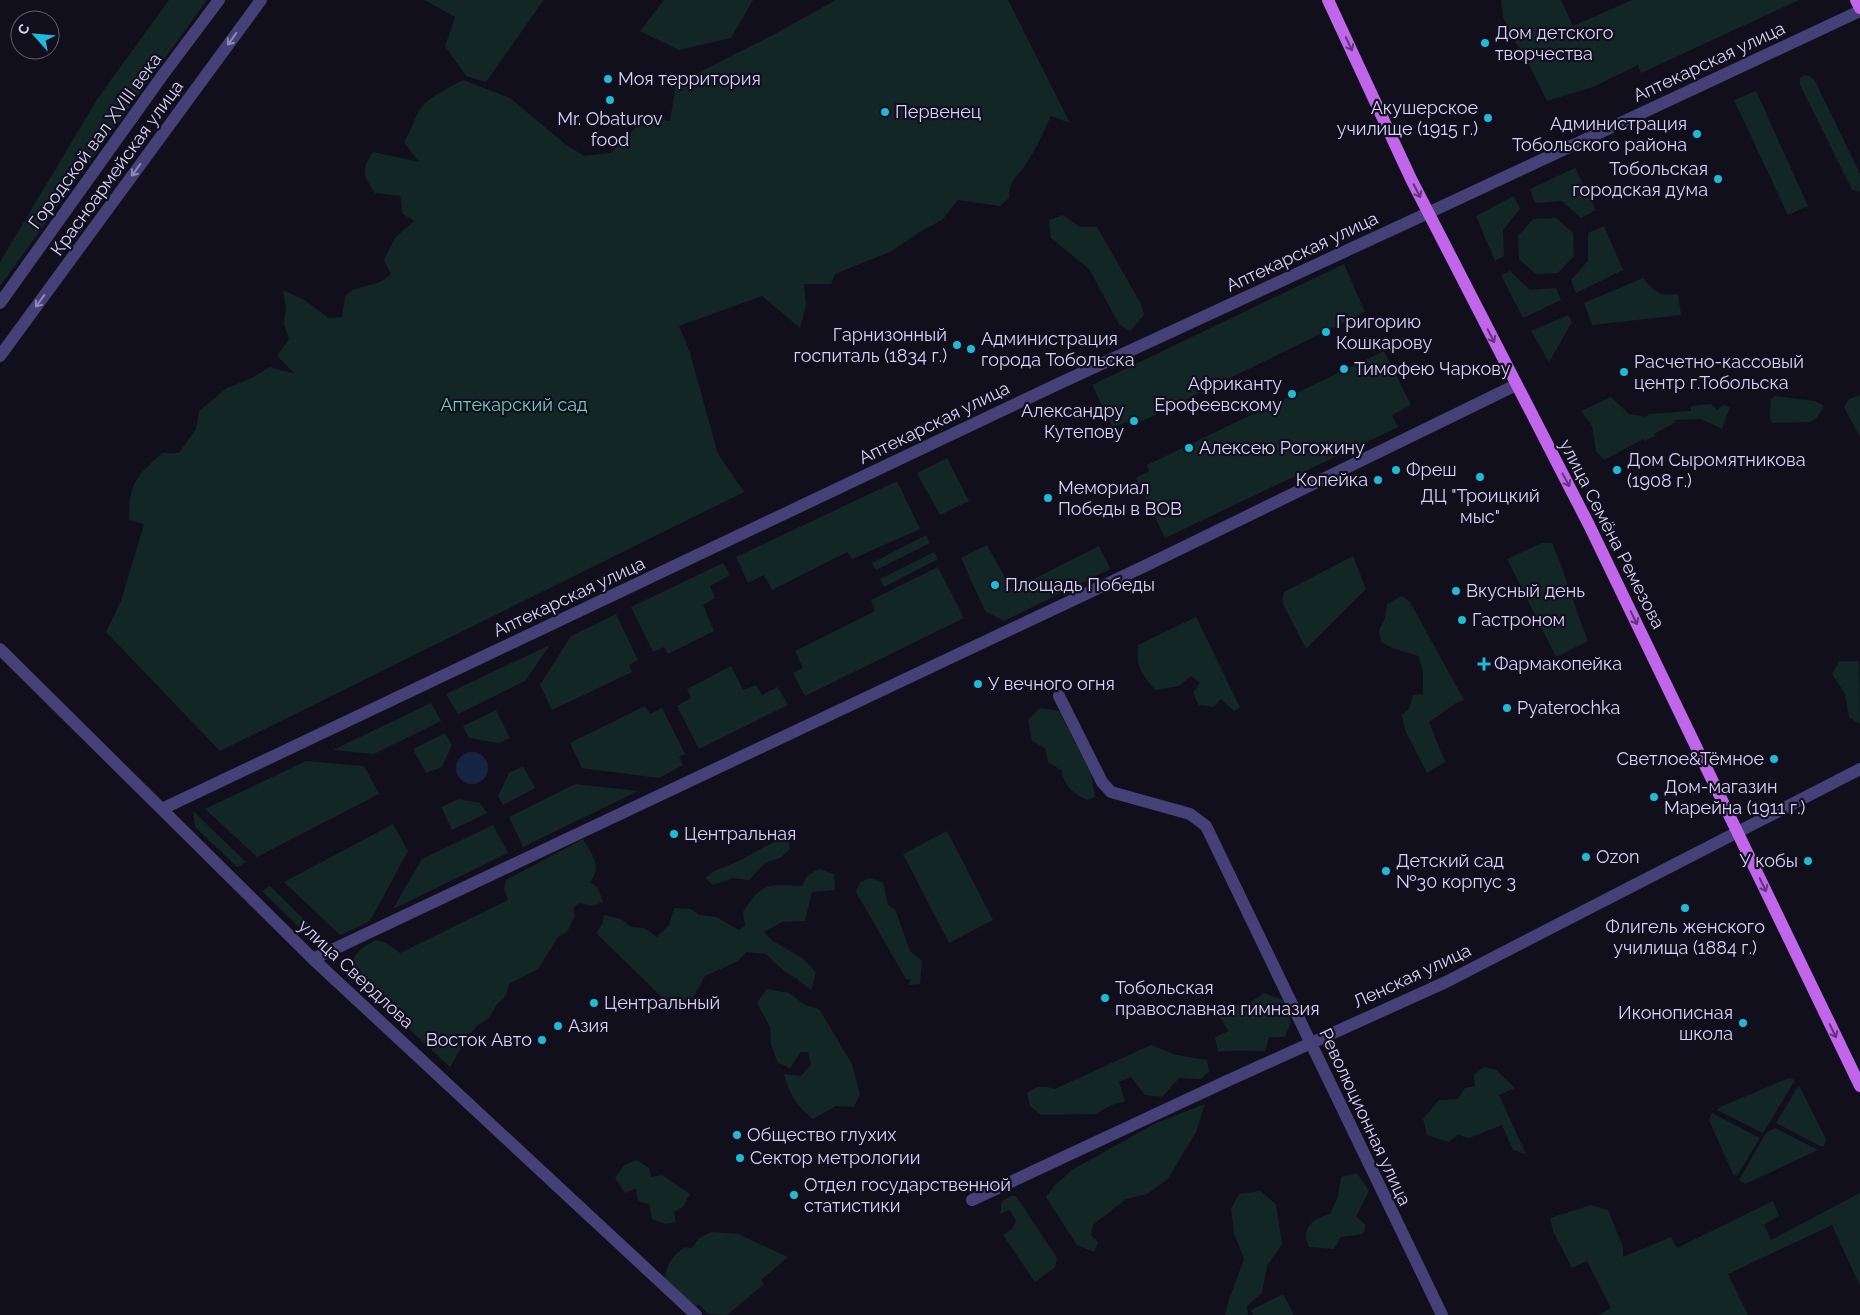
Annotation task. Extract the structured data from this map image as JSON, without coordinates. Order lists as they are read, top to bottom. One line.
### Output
{"streets":{"main road":["улица Семёна Ремезова"],"street":["Аптекарская улица","Городской вал XVIII века","Красноармейская улица","улица Свердлова","Ленская улица","Революционная улица"]},"crossings":[["Аптекарская улица","улица Семёна Ремезова"],["Аптекарская улица","улица Свердлова"],["улица Семёна Ремезова","Ленская улица"],["Ленская улица","Революционная улица"]],"one_way":["Красноармейская улица","улица Семёна Ремезова"],"parks":["Аптекарский сад"],"places":{"other":["Дом детского творчества","Моя территория","Mr. Obaturov food","Первенец","Акушерское училище (1915 г.)","Администрация Тобольского района","Тобольская городская дума","Григорию Кошкарову","Гарнизонный госпиталь (1834 г.)","Администрация города Тобольска","Тимофею Чаркову","Расчетно-кассовый центр г.Тобольска","Африканту Ерофеевскому","Александру Кутепову","Алексею Рогожину","Фреш","Дом Сыромятникова (1908 г.)","ДЦ \"Троицкий мыс\"","Копейка","Мемориал Победы в ВОВ","Площадь Победы","Вкусный день","Гастроном","У вечного огня","Pyaterochka","Светлое&Тёмное","Дом-магазин Марейна (1911 г.)","Центральная","Ozon","У кобы","Детский сад №30 корпус 3","Флигель женского училища (1884 г.)","Тобольская православная гимназия","Центральный","Иконописная школа","Азия","Восток Авто","Общество глухих","Сектор метрологии","Отдел государственной статистики"],"health":["Фармакопейка"]},"north":"top left"}
